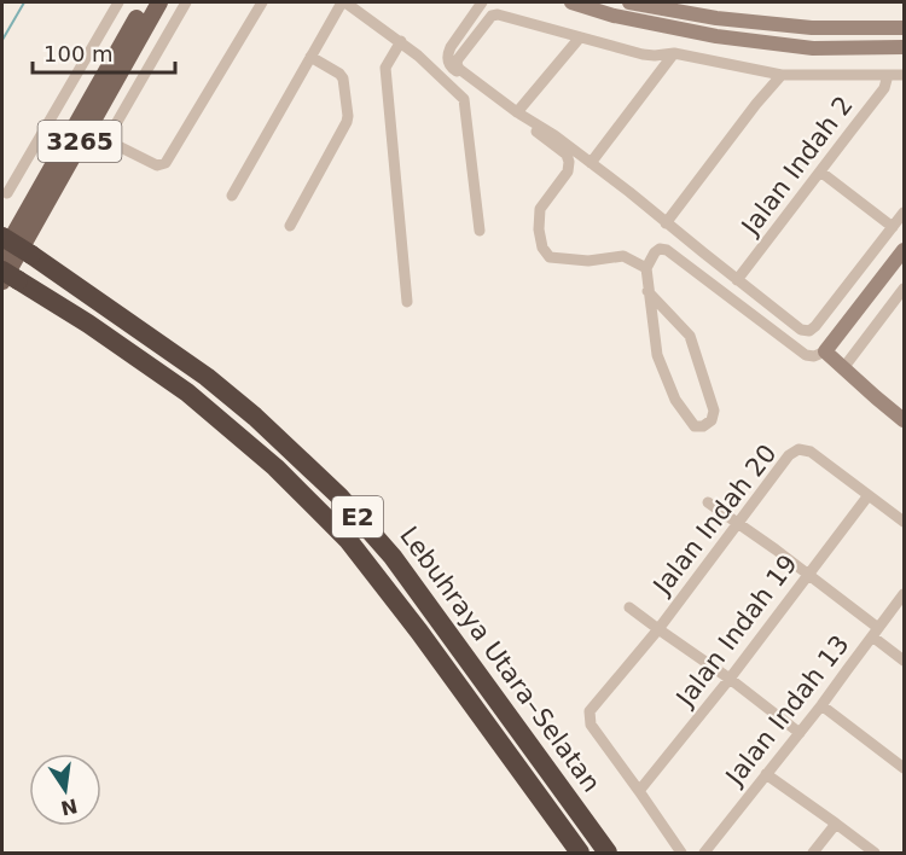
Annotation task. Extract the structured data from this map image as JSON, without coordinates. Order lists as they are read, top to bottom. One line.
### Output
{"streets":{"highway":["E2","Lebuhraya Utara–Selatan"],"main road":["3265"],"street":["Jalan Indah 2","Jalan Indah 20","Jalan Indah 19","Jalan Indah 13"]},"crossings":[["3265","Lebuhraya Utara–Selatan"],["Jalan Indah 20","Jalan Indah 19"]],"scale_bar":"100 m","north":"bottom"}
